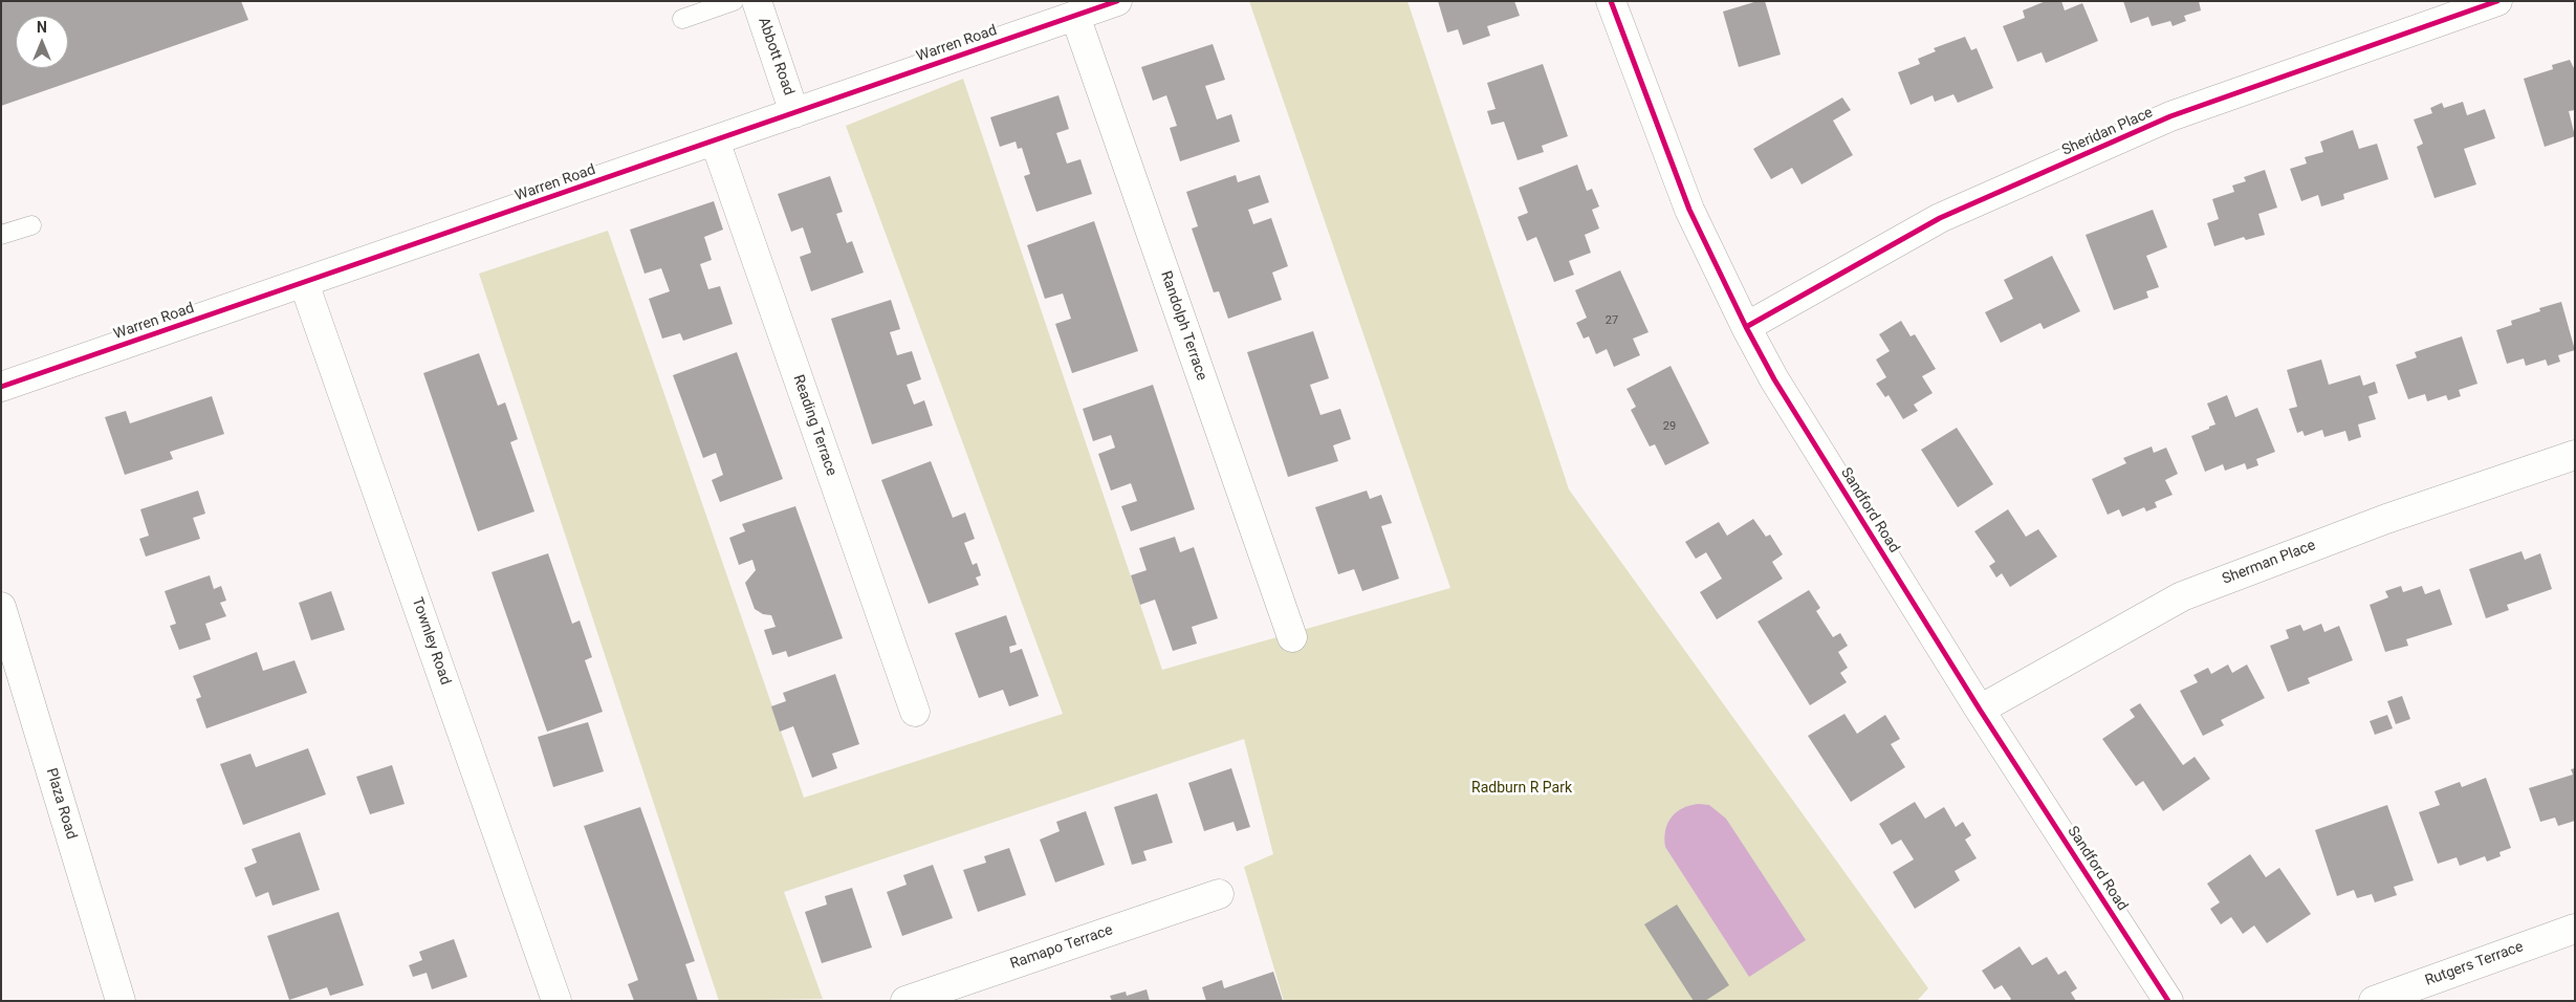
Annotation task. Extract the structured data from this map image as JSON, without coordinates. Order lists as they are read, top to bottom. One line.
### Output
{"streets":{"street":["Warren Road","Abbott Road","Sheridan Place","Randolph Terrace","Reading Terrace","Sandford Road","Sherman Place","Townley Road","Plaza Road","Ramapo Terrace","Rutgers Terrace"]},"crossings":[["Warren Road","Abbott Road"],["Warren Road","Randolph Terrace"],["Warren Road","Reading Terrace"],["Warren Road","Townley Road"],["Sheridan Place","Sandford Road"],["Sandford Road","Sherman Place"]],"parks":["Radburn R Park"],"house_numbers":["27","29"],"north":"top"}
